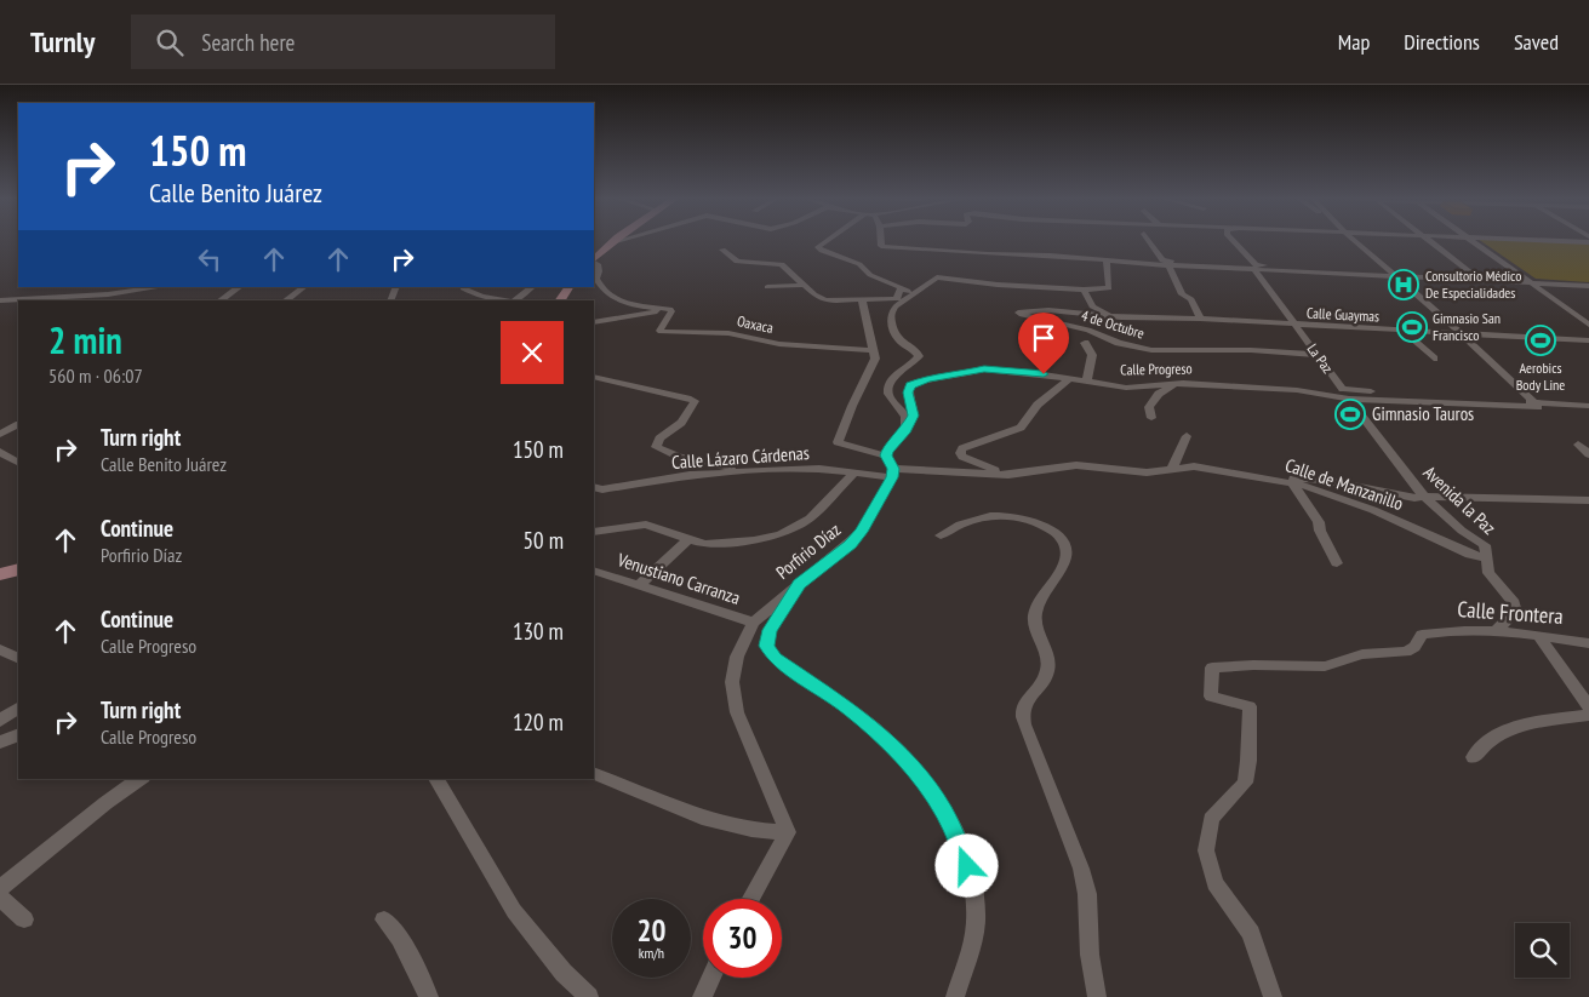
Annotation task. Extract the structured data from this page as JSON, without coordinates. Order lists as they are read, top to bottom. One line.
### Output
{"streets":{"street":["Calle Guaymas","Oaxaca","4 de Octubre","La Paz","Calle Progreso","Calle Lázaro Cárdenas","Calle de Manzanillo","Avenida la Paz","Porfirio Díaz","Venustiano Carranza","Calle Frontera"]},"crossings":[["Calle Guaymas","4 de Octubre"],["Calle Guaymas","La Paz"],["4 de Octubre","La Paz"],["4 de Octubre","Calle Progreso"],["La Paz","Calle Progreso"],["La Paz","Avenida la Paz"],["Calle Progreso","Avenida la Paz"],["Calle Lázaro Cárdenas","Calle de Manzanillo"],["Calle Lázaro Cárdenas","Porfirio Díaz"],["Calle de Manzanillo","Avenida la Paz"],["Calle de Manzanillo","Porfirio Díaz"],["Avenida la Paz","Calle Frontera"],["Porfirio Díaz","Venustiano Carranza"]],"places":{"hospital":["Consultorio Médico De Especialidades"],"sports":["Gimnasio San Francisco","Aerobics Body Line","Gimnasio Tauros"]},"page":{"header":"Turnly","search":"Search here","nav":["Map","Directions","Saved"],"turn":["150 m","Calle Benito Juárez"],"heading":["2 min","560 m · 06:07"],"list":[{"name":"Turn right","note":"Calle Benito Juárez","value":"150 m"},{"name":"Continue","note":"Porfirio Díaz","value":"50 m"},{"name":"Continue","note":"Calle Progreso","value":"130 m"},{"name":"Turn right","note":"Calle Progreso","value":"120 m"}],"speed":"20 km/h","limit":"30"}}
